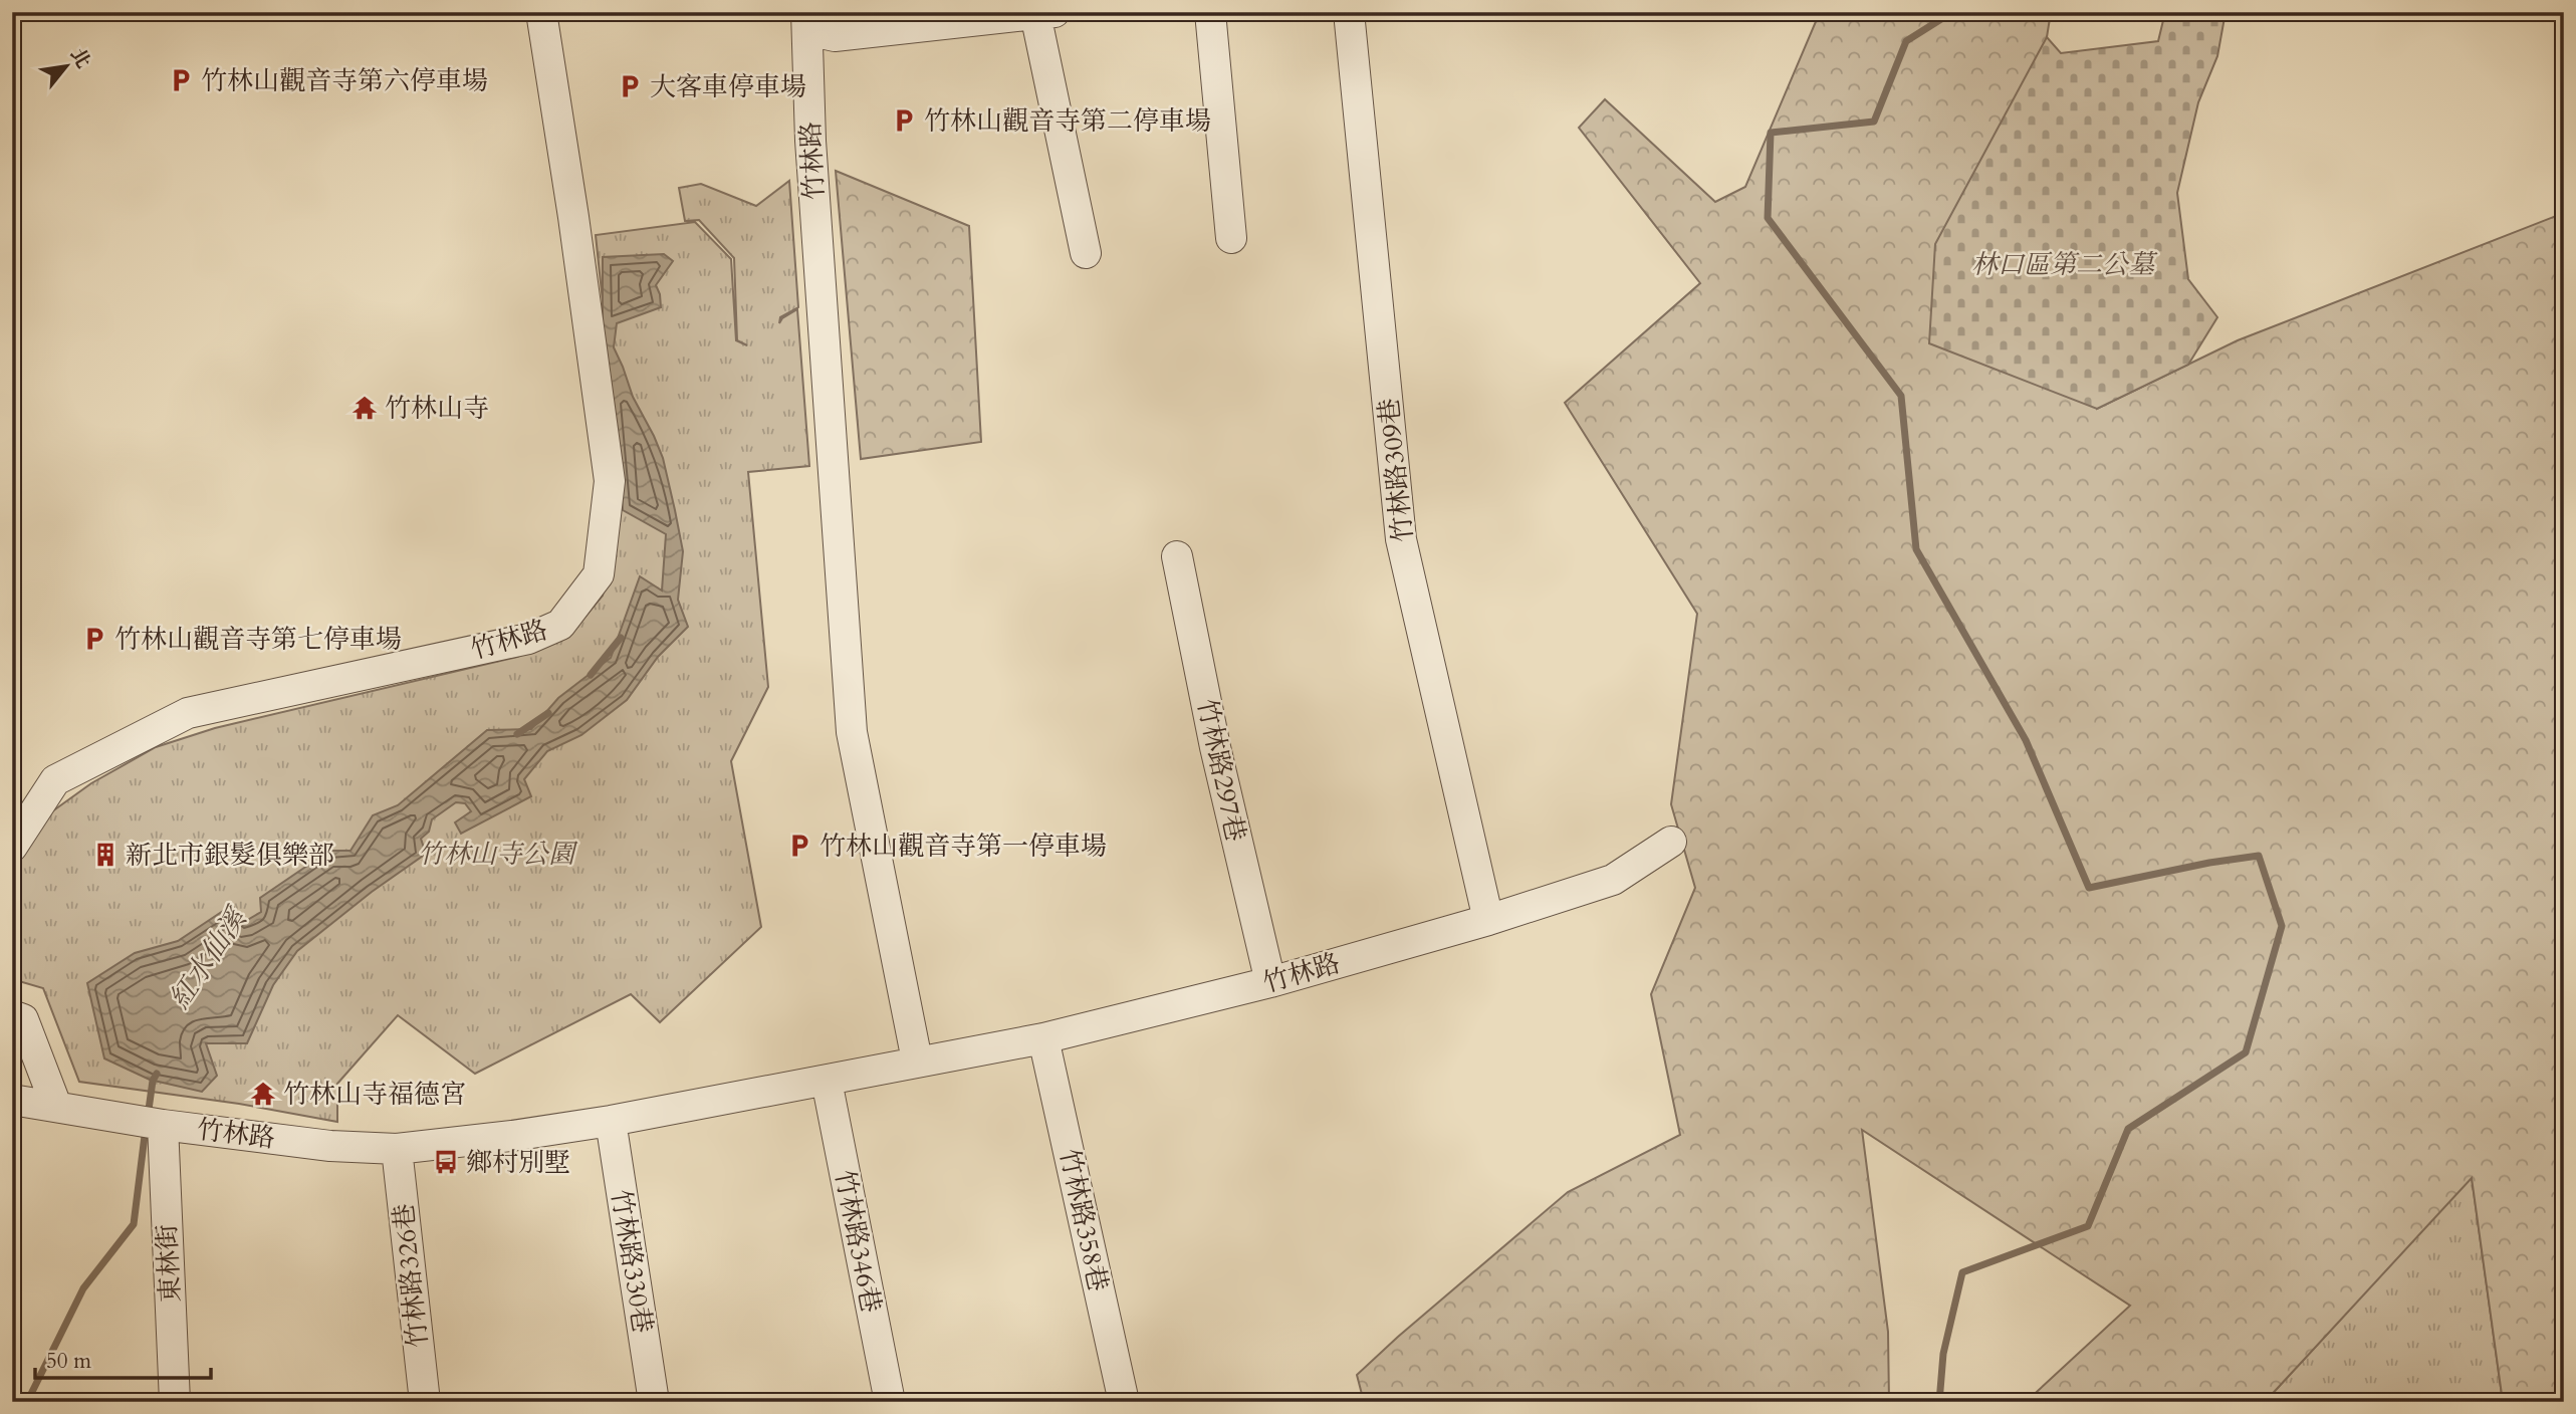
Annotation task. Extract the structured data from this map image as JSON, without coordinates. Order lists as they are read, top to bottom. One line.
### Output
{"streets":{"street":["竹林路","竹林路309巷","竹林路297巷","竹林路358巷","竹林路346巷","竹林路330巷","東林街","竹林路326巷"]},"crossings":[["竹林路","竹林路309巷"],["竹林路","竹林路297巷"],["竹林路","竹林路358巷"],["竹林路","竹林路346巷"],["竹林路","竹林路330巷"],["竹林路","東林街"],["竹林路","竹林路326巷"]],"water":["紅水仙溪"],"parks":["林口區第二公墓","竹林山寺公園"],"places":{"parking":["竹林山觀音寺第六停車場","大客車停車場","竹林山觀音寺第二停車場","竹林山觀音寺第七停車場","竹林山觀音寺第一停車場"],"temple":["竹林山寺","竹林山寺福德宮"],"building":["新北市銀髮俱樂部"],"bus stop":["鄉村別墅"]},"scale_bar":"50 m","north":"top right"}
